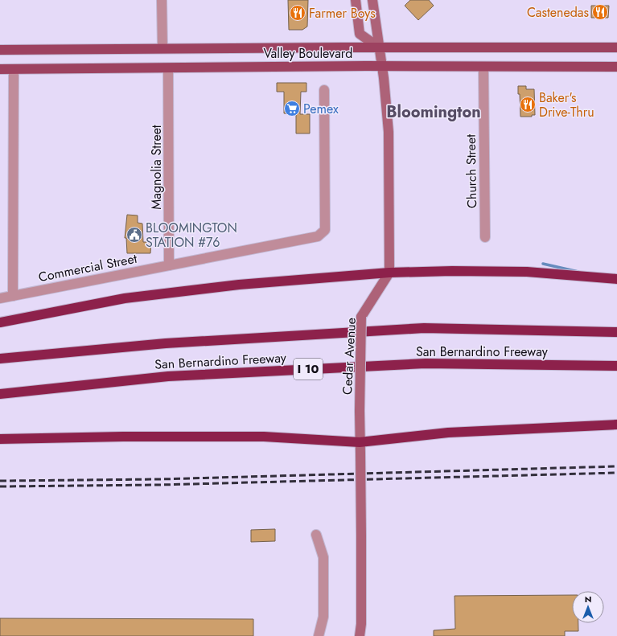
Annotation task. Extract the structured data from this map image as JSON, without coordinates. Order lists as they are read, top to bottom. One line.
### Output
{"streets":{"highway":["San Bernardino Freeway","I 10"],"main road":["Valley Boulevard","Cedar Avenue"],"street":["Magnolia Street","Church Street","Commercial Street"]},"crossings":[["Valley Boulevard","Magnolia Street"],["Valley Boulevard","Church Street"],["Magnolia Street","Commercial Street"]],"districts":["Bloomington"],"places":{"restaurant":["Castenedas","Farmer Boys","Baker's Drive-Thru"],"supermarket":["Pemex"],"public building":["BLOOMINGTON STATION #76"]},"north":"top"}
